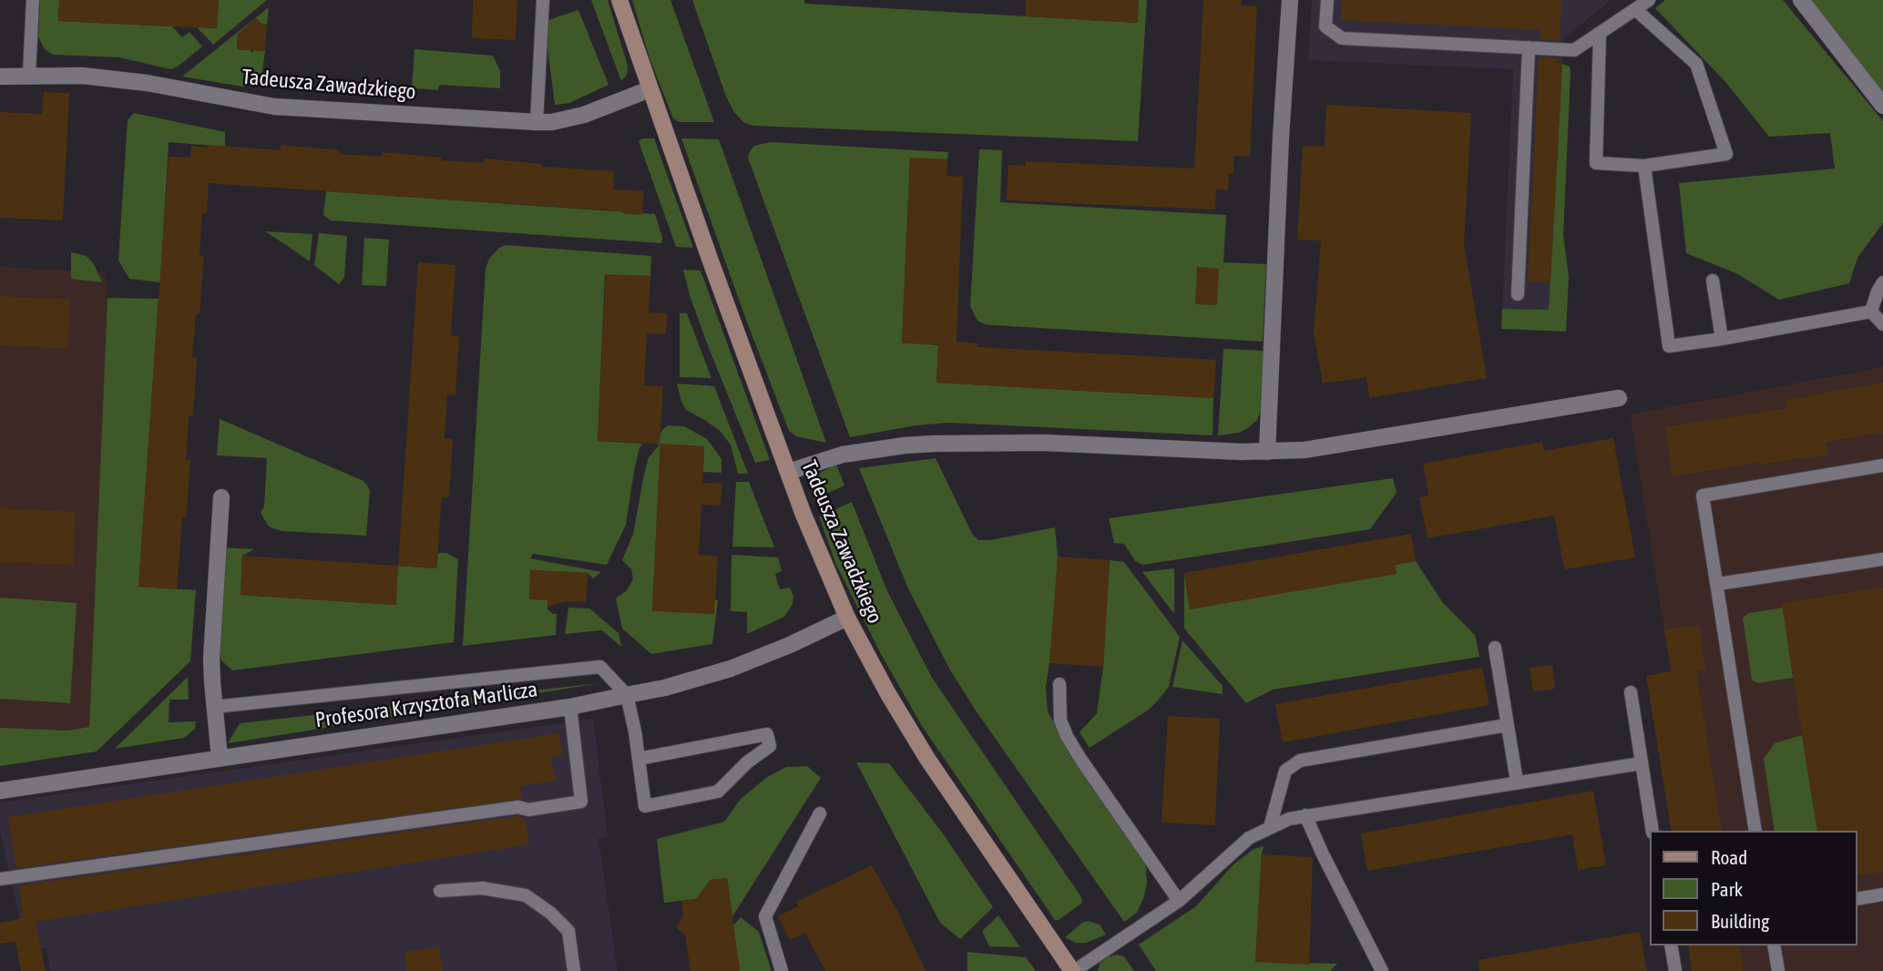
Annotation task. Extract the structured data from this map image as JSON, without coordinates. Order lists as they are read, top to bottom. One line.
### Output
{"streets":{"street":["Tadeusza Zawadzkiego","Profesora Krzysztofa Marlicza"]},"crossings":[["Tadeusza Zawadzkiego","Profesora Krzysztofa Marlicza"]],"legend":["Road","Park","Building"]}
